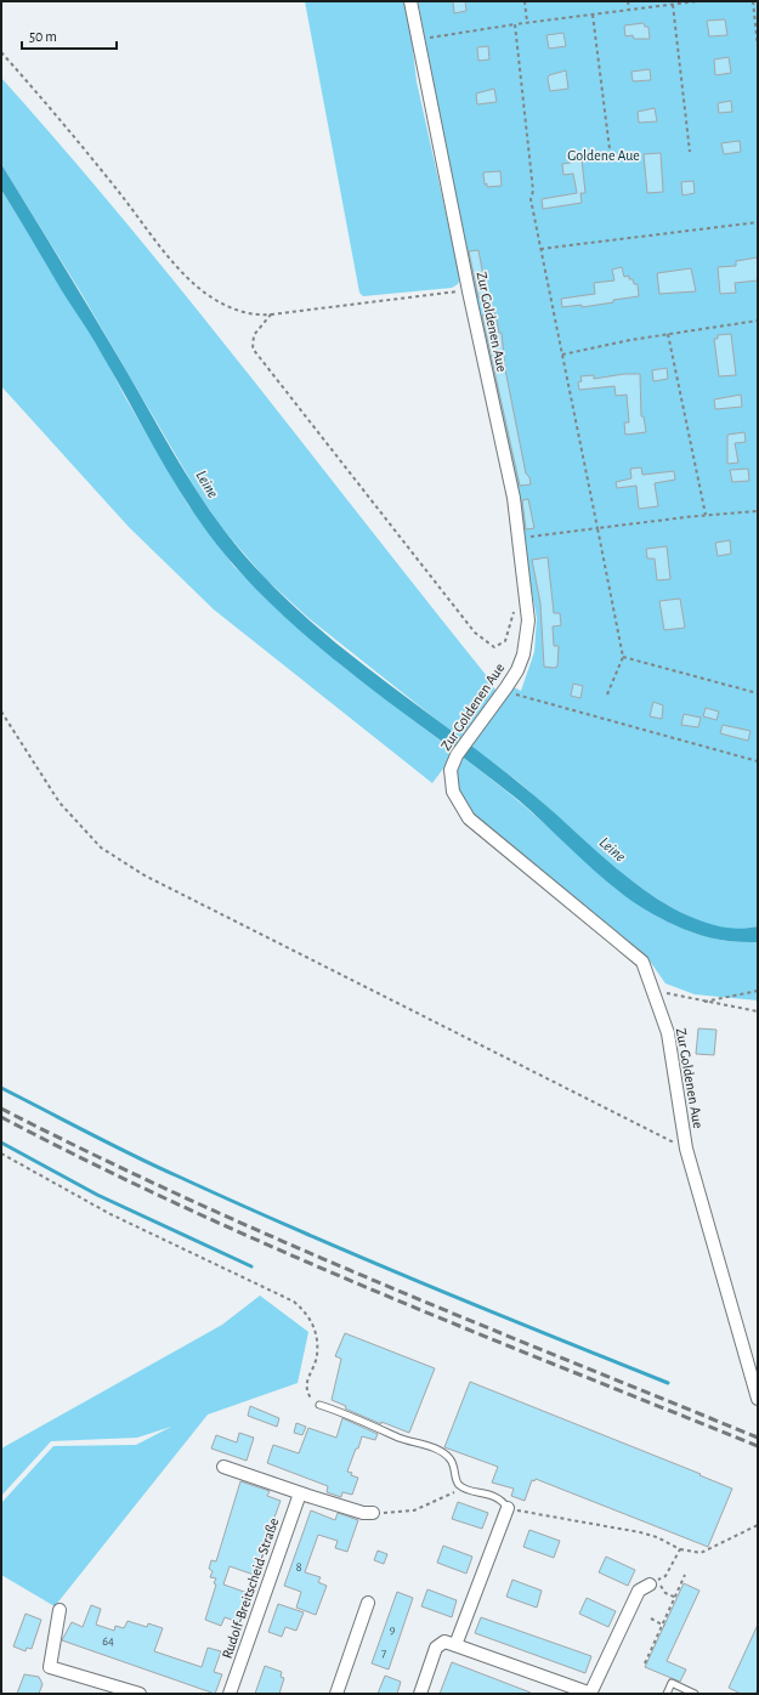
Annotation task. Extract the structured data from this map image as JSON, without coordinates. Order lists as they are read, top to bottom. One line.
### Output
{"streets":{"street":["Zur Goldenen Aue","Rudolf-Breitscheid-Straße"]},"water":["Leine"],"parks":["Goldene Aue"],"house_numbers":["8","9","64","7"],"scale_bar":"50 m"}
